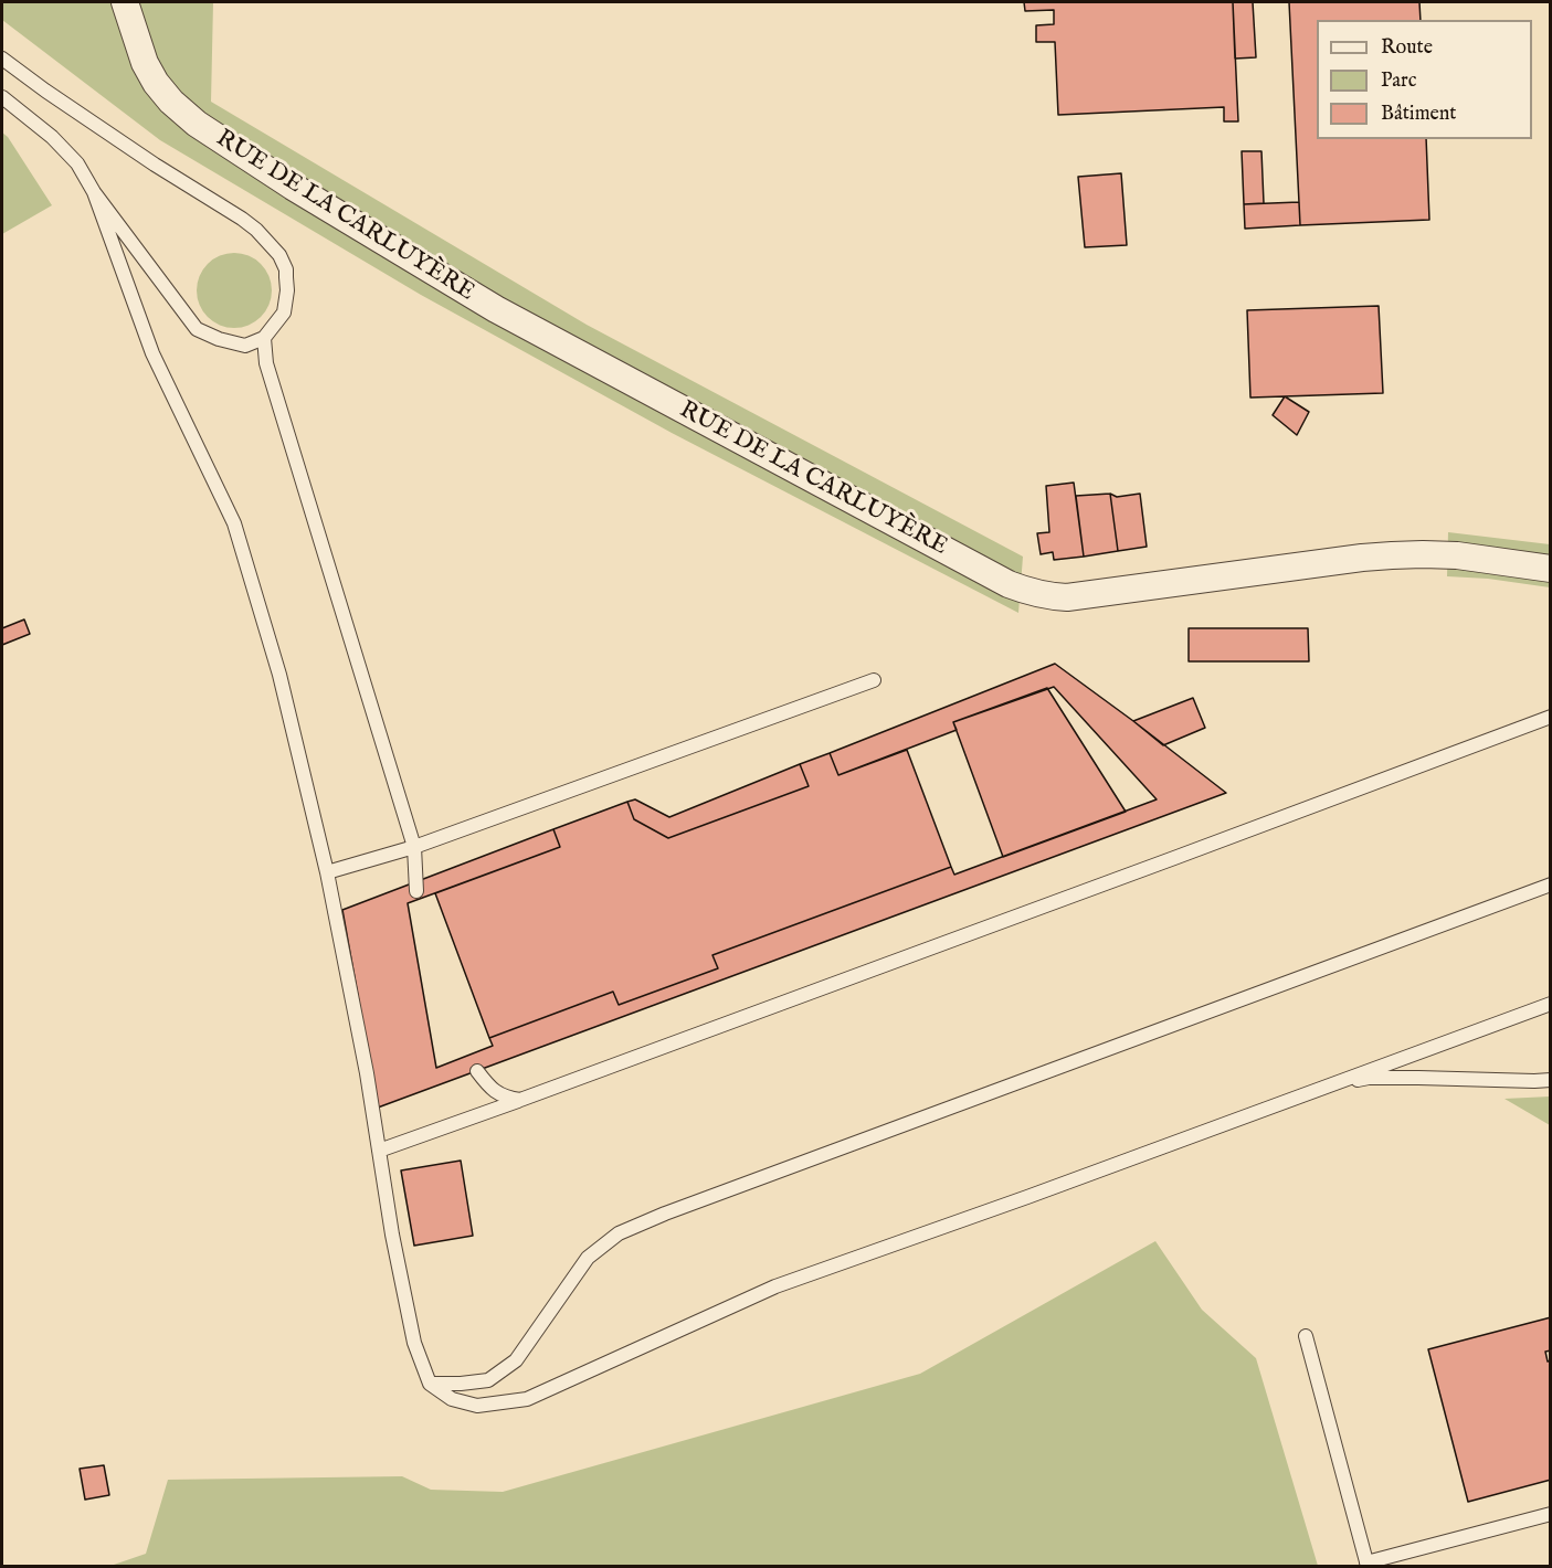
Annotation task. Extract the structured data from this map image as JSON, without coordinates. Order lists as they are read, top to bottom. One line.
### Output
{"streets":{"street":["RUE DE LA CARLUYÈRE"]},"legend":["Route","Parc","Bâtiment"]}
